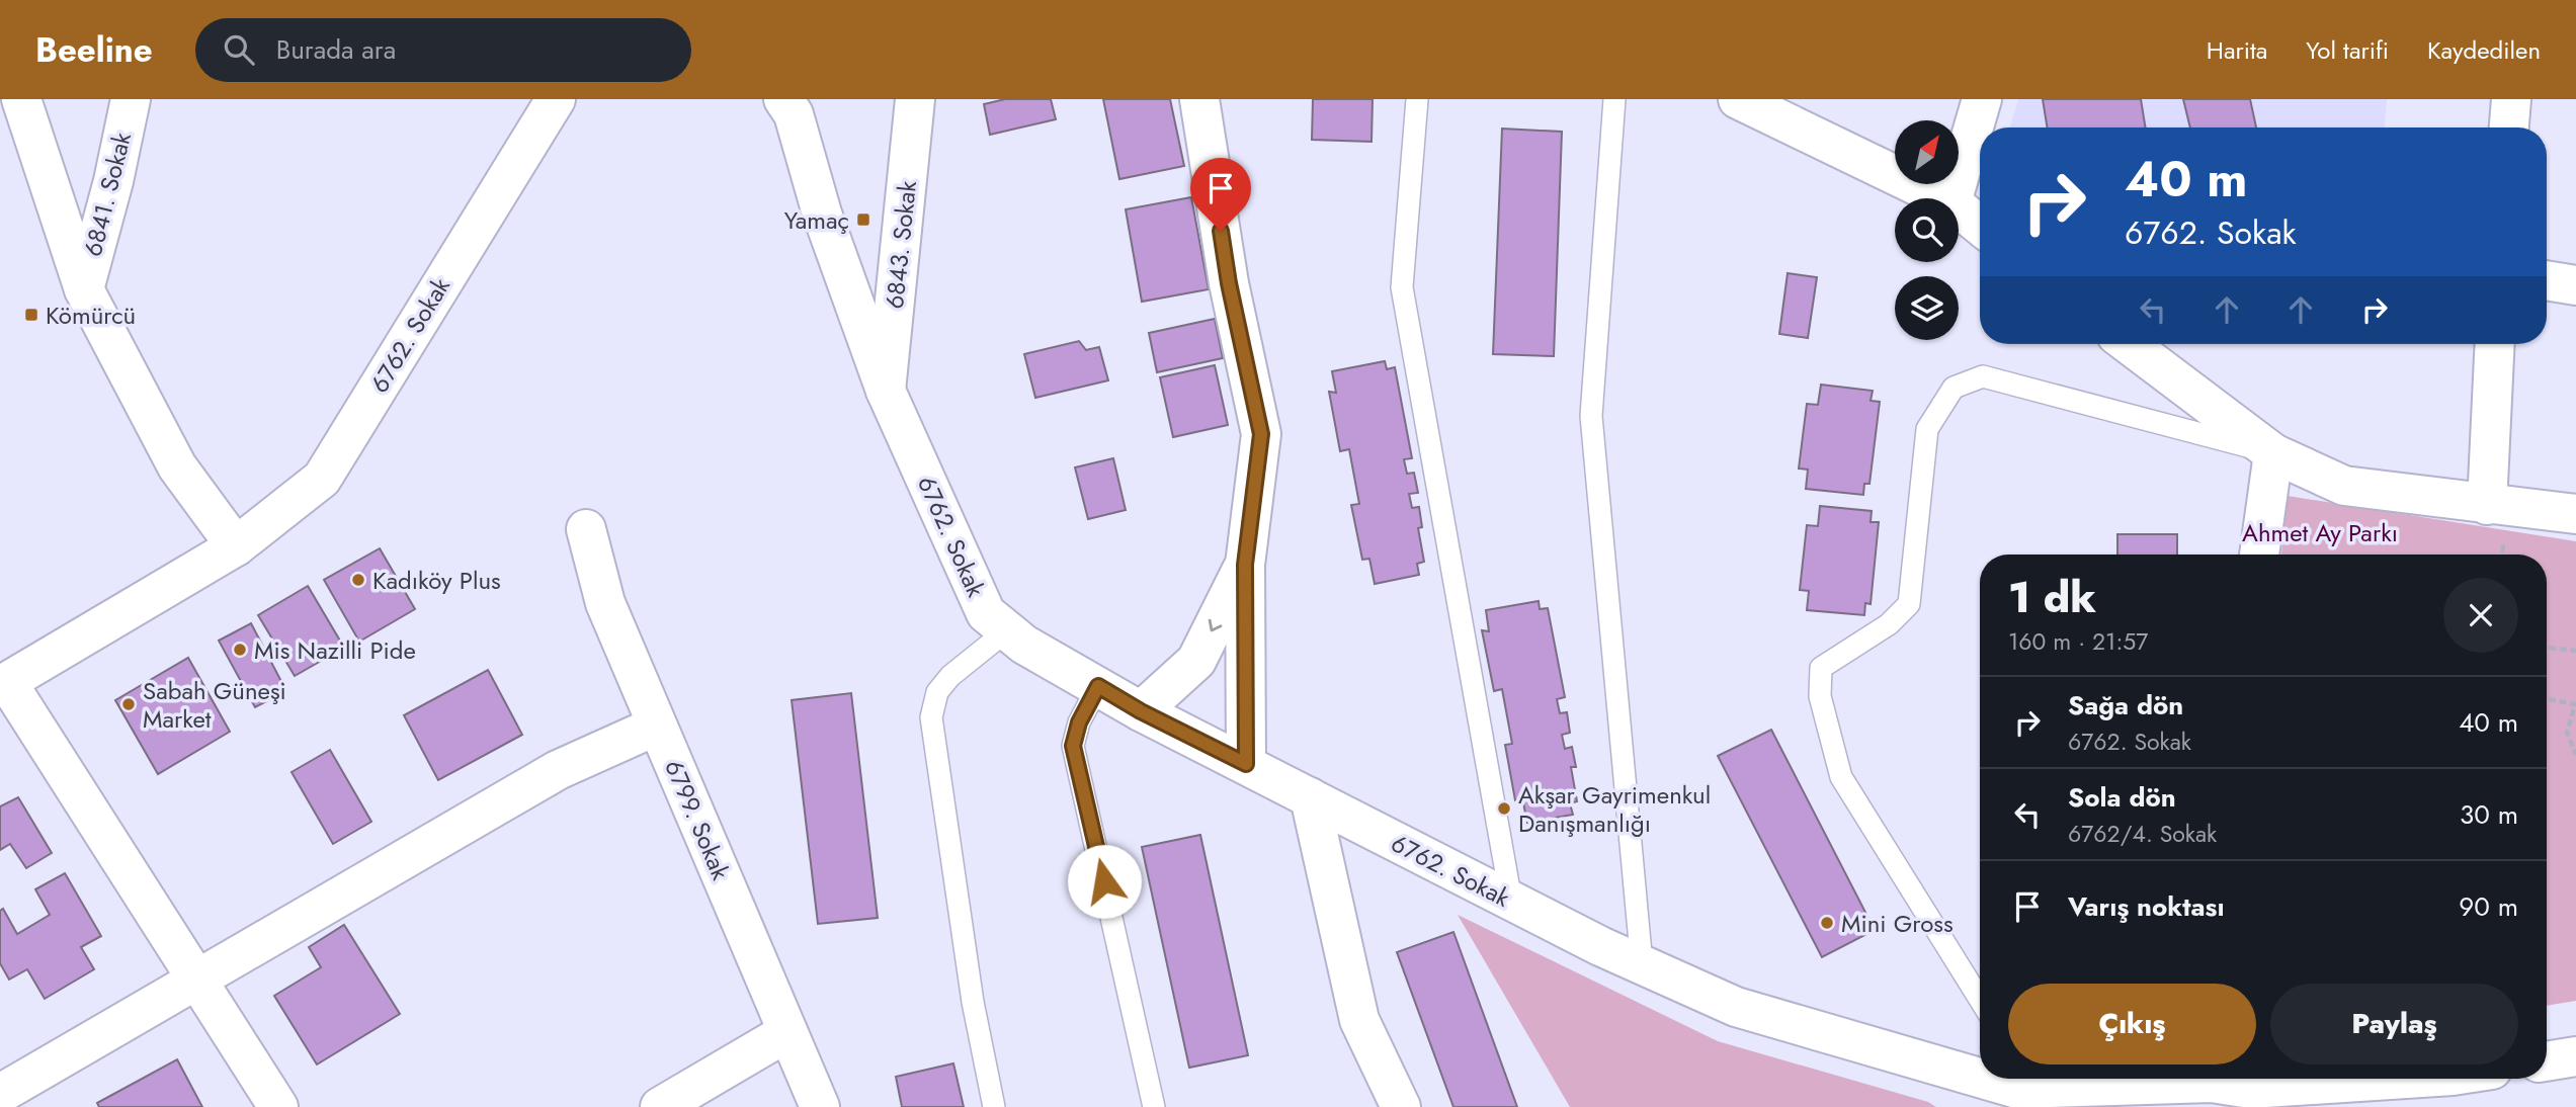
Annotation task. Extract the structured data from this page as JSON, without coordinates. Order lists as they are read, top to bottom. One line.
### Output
{"streets":{"street":["6841. Sokak","6843. Sokak","6762. Sokak","6799. Sokak"]},"crossings":[["6843. Sokak","6762. Sokak"]],"parks":["Ahmet Ay Parkı"],"places":{"transit":["Yamaç","Kömürcü"],"other":["Kadıköy Plus","Mis Nazilli Pide","Sabah Güneşi Market","Akşar Gayrimenkul Danışmanlığı","Mini Gross"]},"north":"top right","page":{"header":"Beeline","search":"Burada ara","nav":["Harita","Yol tarifi","Kaydedilen"],"turn":["40 m","6762. Sokak"],"heading":["1 dk","160 m · 21:57"],"list":[{"name":"Sağa dön","note":"6762. Sokak","value":"40 m"},{"name":"Sola dön","note":"6762/4. Sokak","value":"30 m"},{"name":"Varış noktası","value":"90 m"}],"buttons":["Çıkış","Paylaş"]}}
